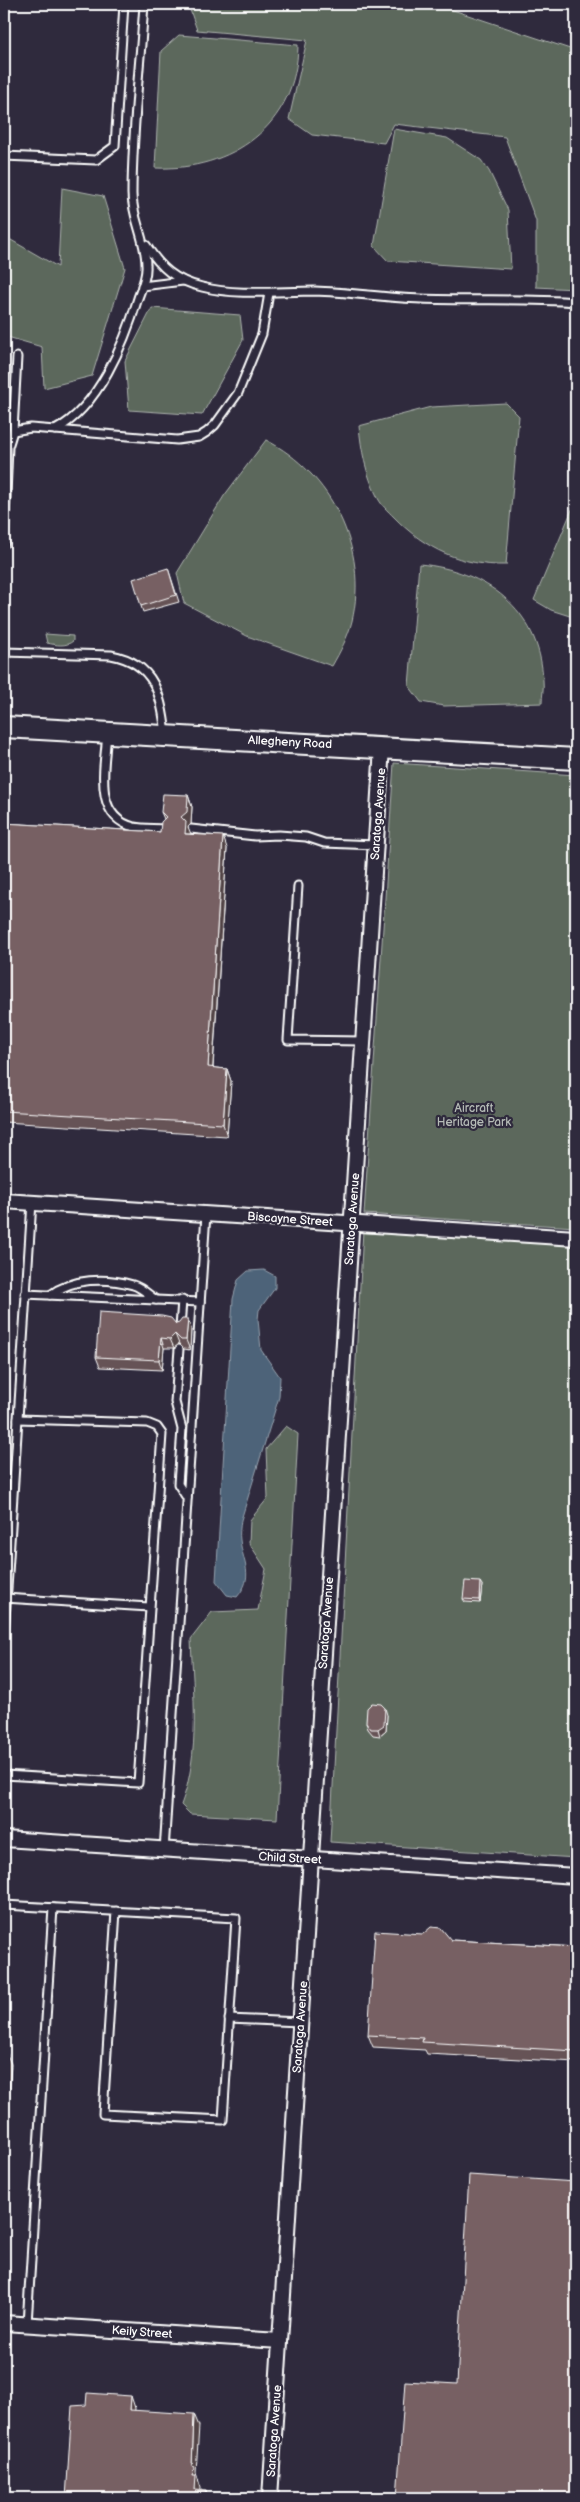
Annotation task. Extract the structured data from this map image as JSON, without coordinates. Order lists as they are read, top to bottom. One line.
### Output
{"streets":{"street":["Allegheny Road","Saratoga Avenue","Biscayne Street","Child Street","Keily Street"]},"crossings":[["Allegheny Road","Saratoga Avenue"],["Saratoga Avenue","Biscayne Street"],["Saratoga Avenue","Child Street"],["Saratoga Avenue","Keily Street"]],"parks":["Aircraft Heritage Park"]}
